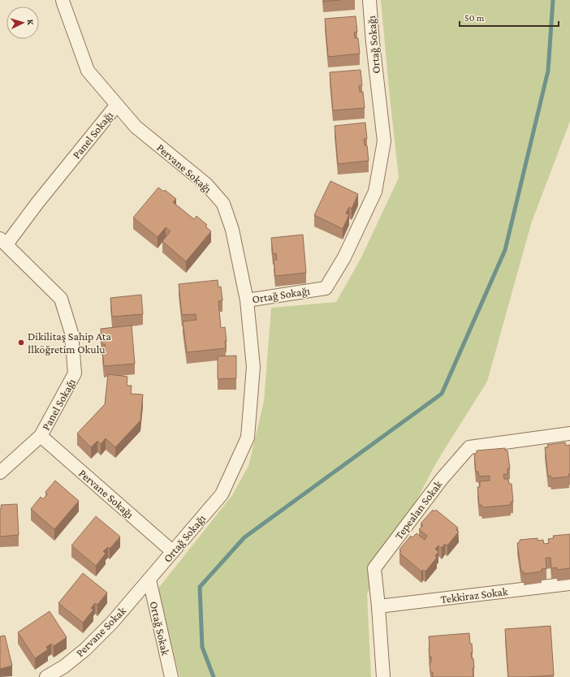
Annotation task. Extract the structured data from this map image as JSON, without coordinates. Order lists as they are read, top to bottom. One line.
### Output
{"streets":{"street":["Ortağ Sokağı","Panel Sokağı","Pervane Sokağı","Tepealan Sokak","Tekkiraz Sokak","Ortağ Sokak","Pervane Sokak"]},"crossings":[["Ortağ Sokağı","Pervane Sokağı"],["Ortağ Sokağı","Ortağ Sokak"],["Ortağ Sokağı","Pervane Sokak"],["Panel Sokağı","Pervane Sokağı"],["Tepealan Sokak","Tekkiraz Sokak"],["Ortağ Sokak","Pervane Sokak"]],"places":["Dikilitaş Sahip Ata İlköğretim Okulu"],"scale_bar":"50 m","north":"right"}
